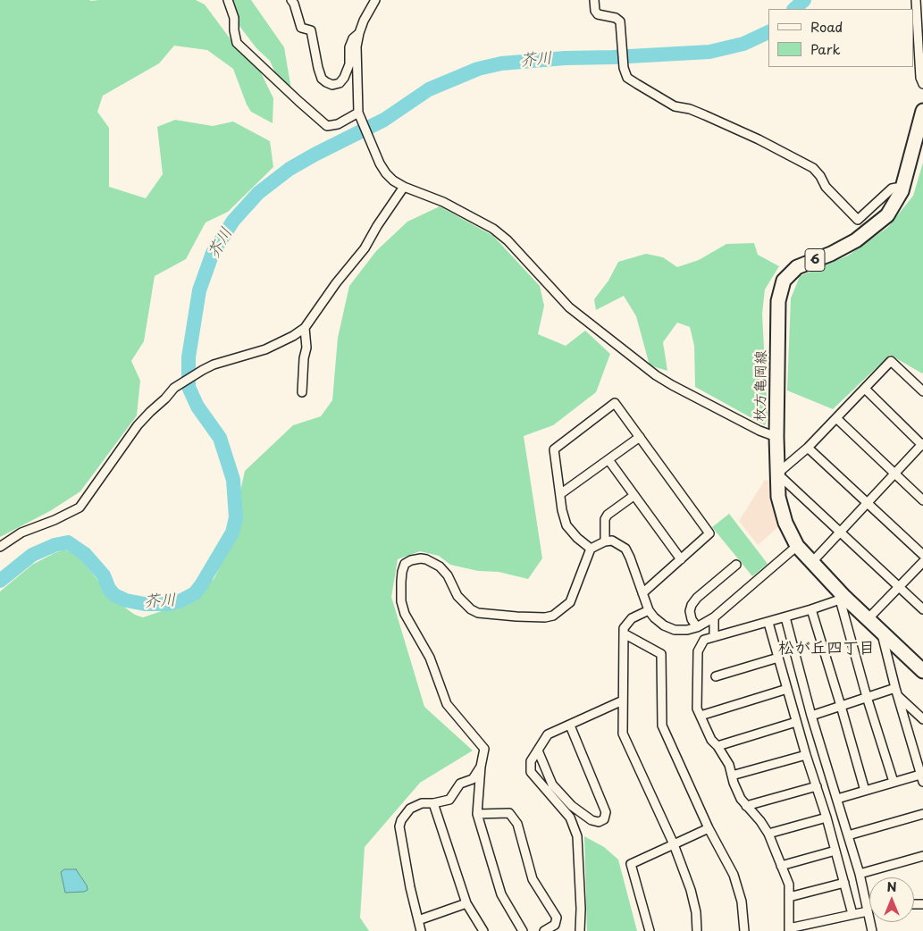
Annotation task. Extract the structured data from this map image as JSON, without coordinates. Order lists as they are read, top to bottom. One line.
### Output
{"streets":{"main road":["6","枚方亀岡線"]},"districts":["松が丘四丁目"],"water":["芥川"],"legend":["Road","Park"],"north":"top"}
